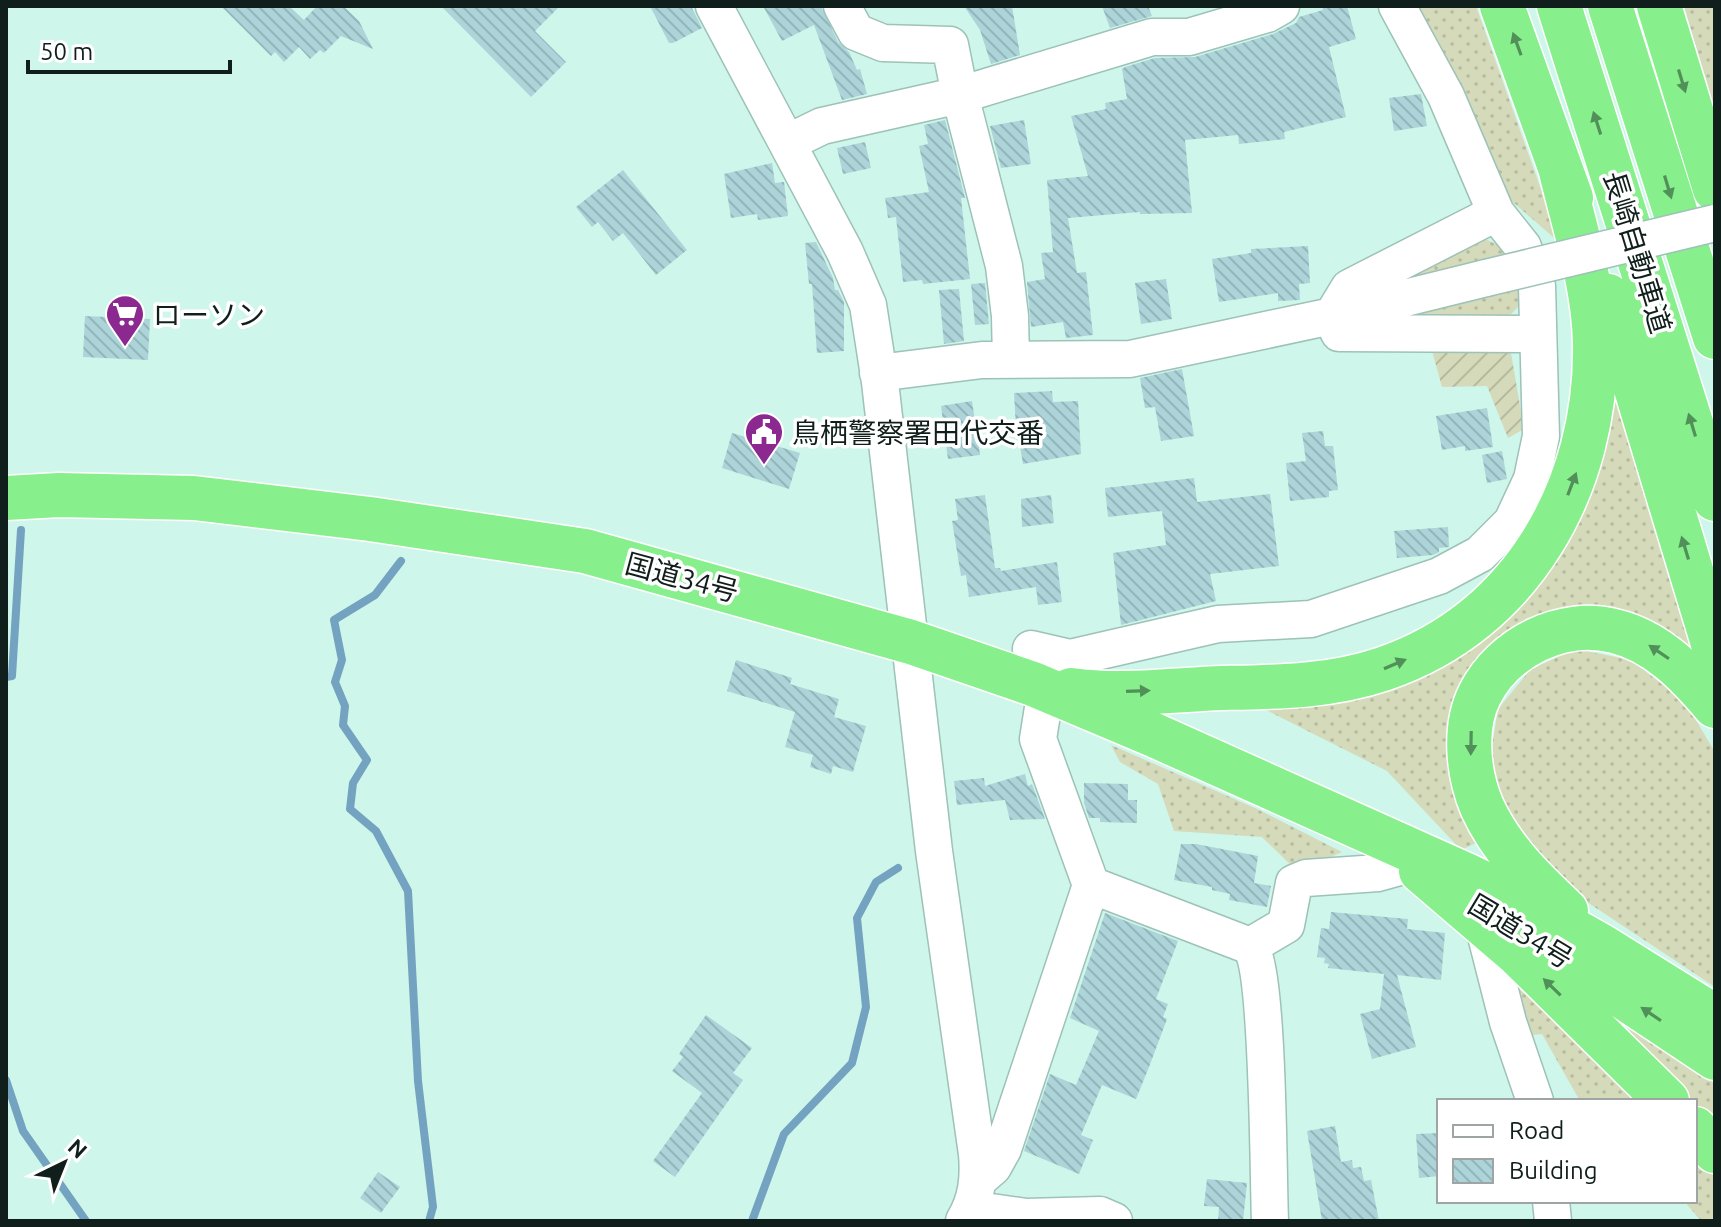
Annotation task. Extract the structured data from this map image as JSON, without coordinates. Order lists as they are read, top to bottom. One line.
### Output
{"streets":{"highway":["長崎自動車道","国道34号"]},"places":{"supermarket":["ローソン"],"public building":["鳥栖警察署田代交番"]},"legend":["Road","Building"],"scale_bar":"50 m","north":"top right"}
